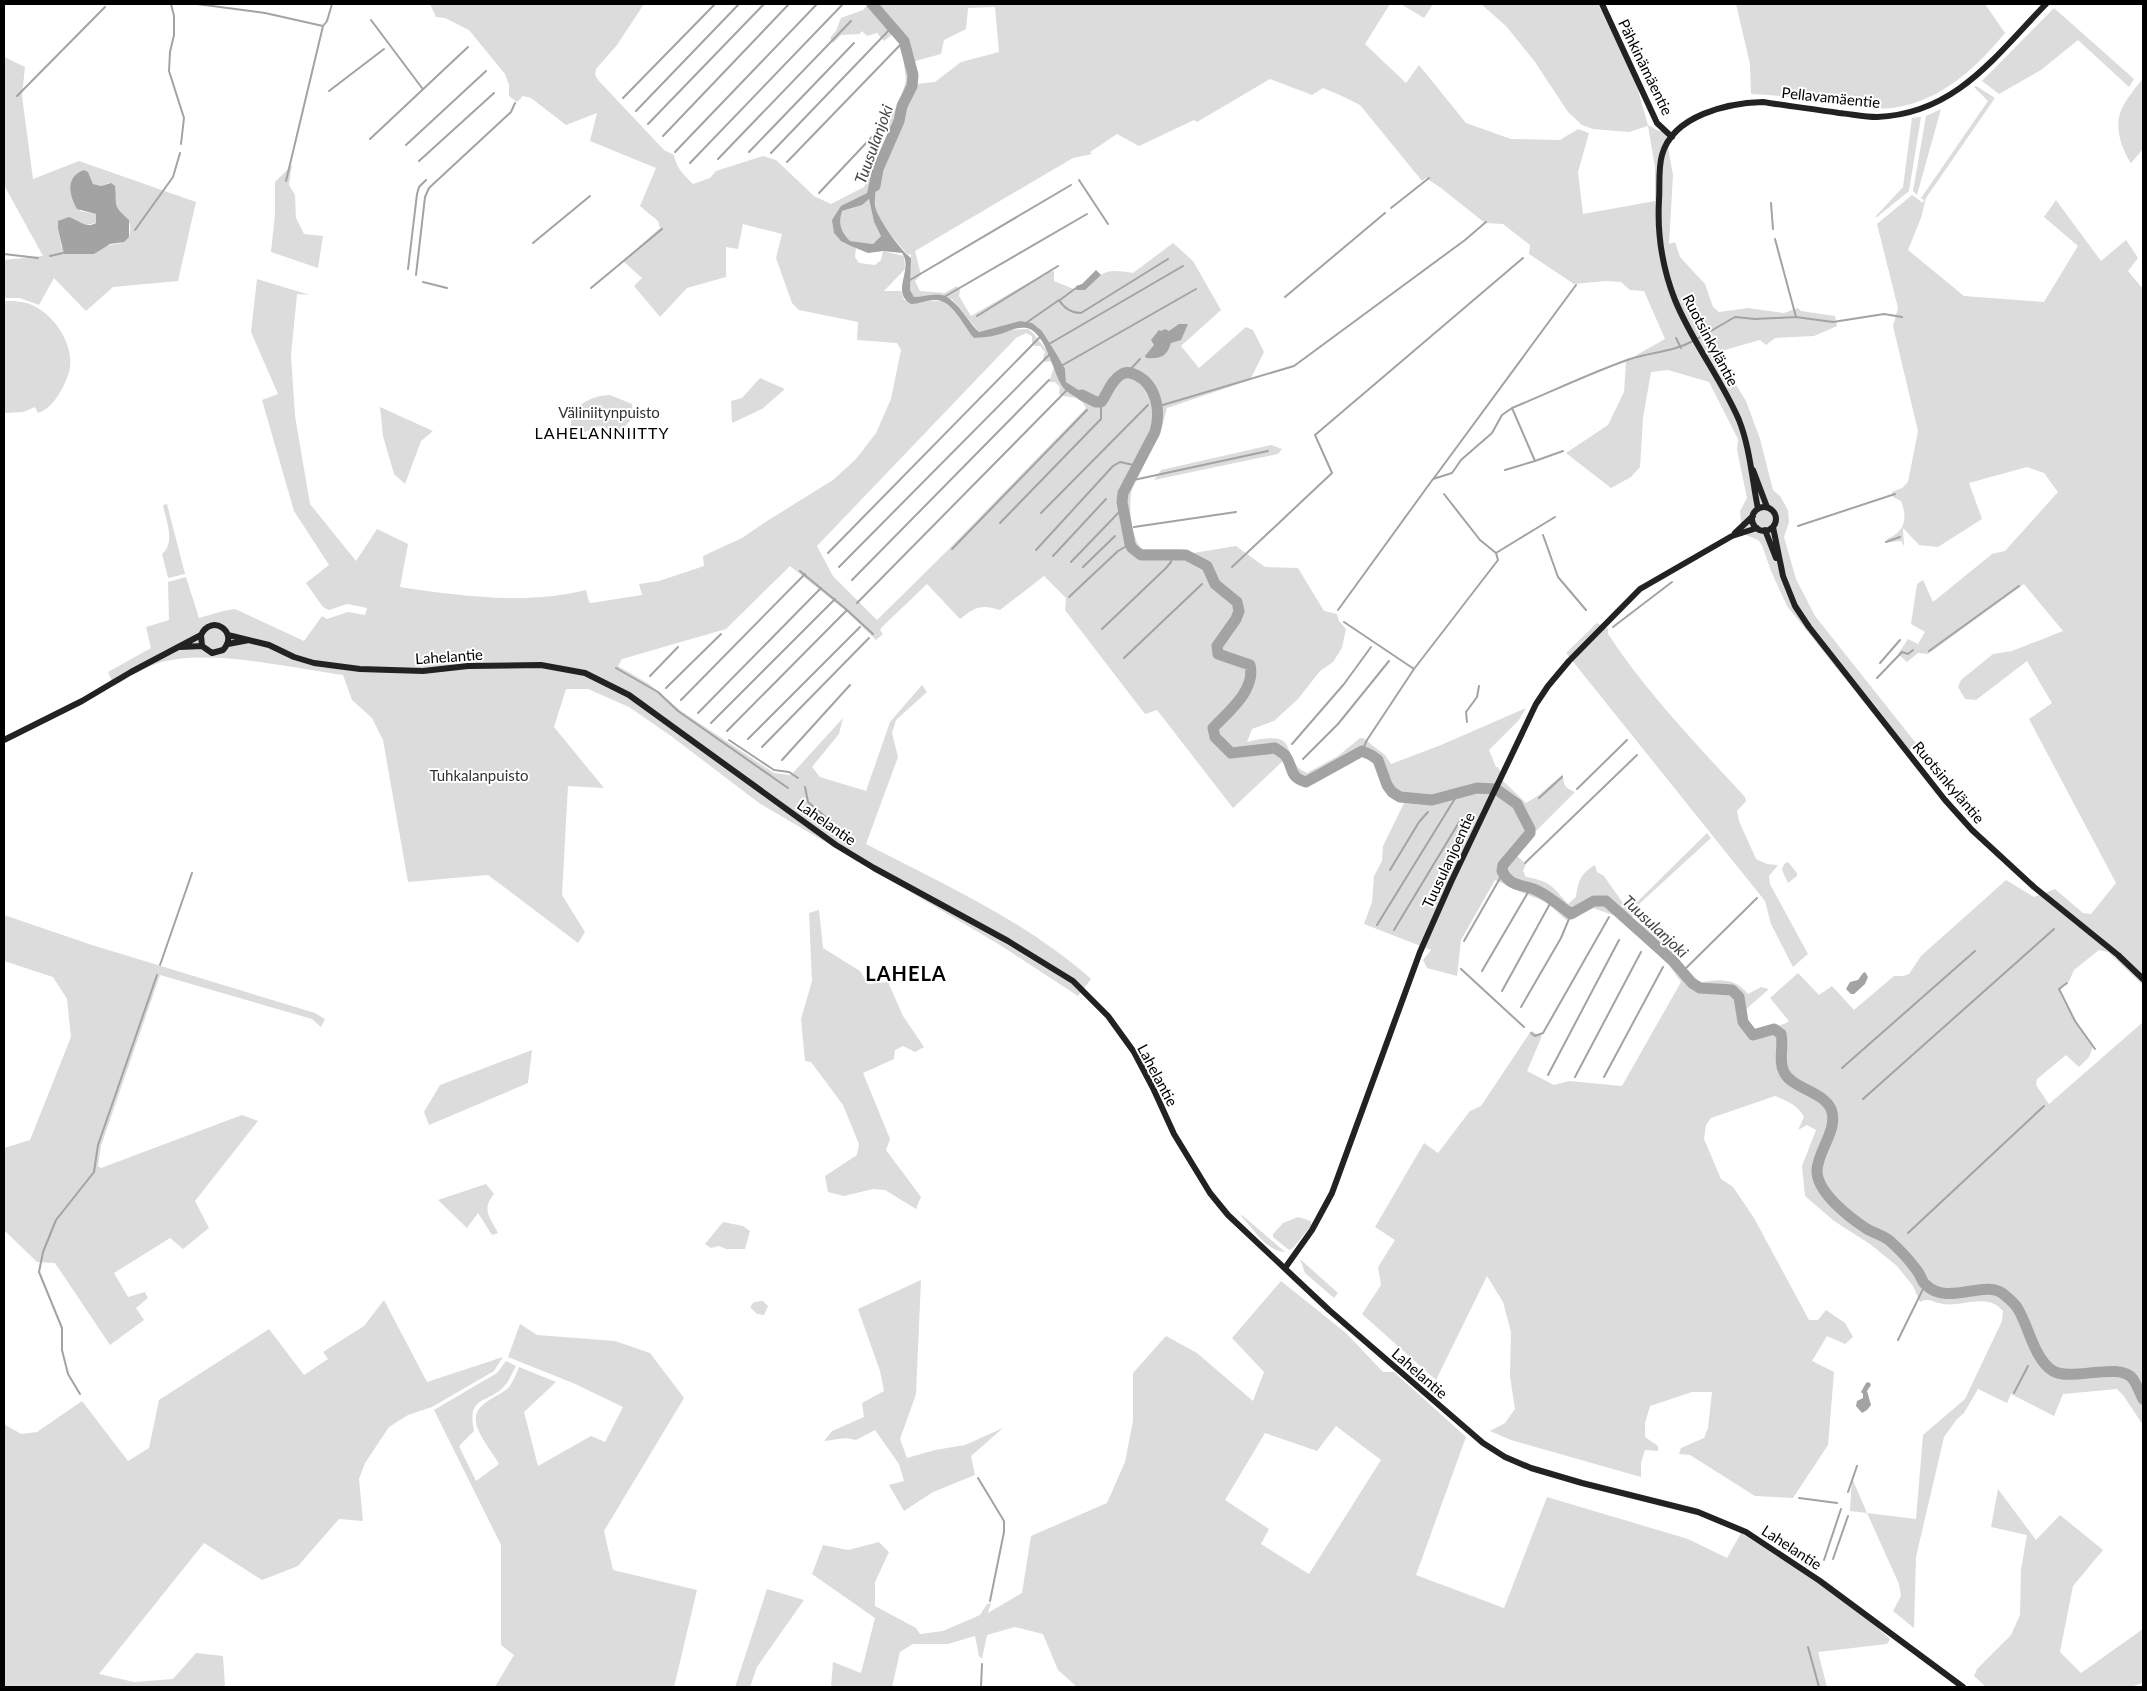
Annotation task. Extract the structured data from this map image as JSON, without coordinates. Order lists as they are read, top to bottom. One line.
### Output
{"streets":{"street":["Pähkinämäentie","Pellavamäentie","Ruotsinkyläntie","Lahelantie","Tuusulanjoentie"]},"crossings":[["Pähkinämäentie","Pellavamäentie"],["Pähkinämäentie","Ruotsinkyläntie"],["Pellavamäentie","Ruotsinkyläntie"],["Ruotsinkyläntie","Tuusulanjoentie"],["Lahelantie","Tuusulanjoentie"]],"districts":["LAHELANNIITTY","LAHELA"],"water":["Tuusulanjoki"],"parks":["Väliniitynpuisto","Tuhkalanpuisto"]}
